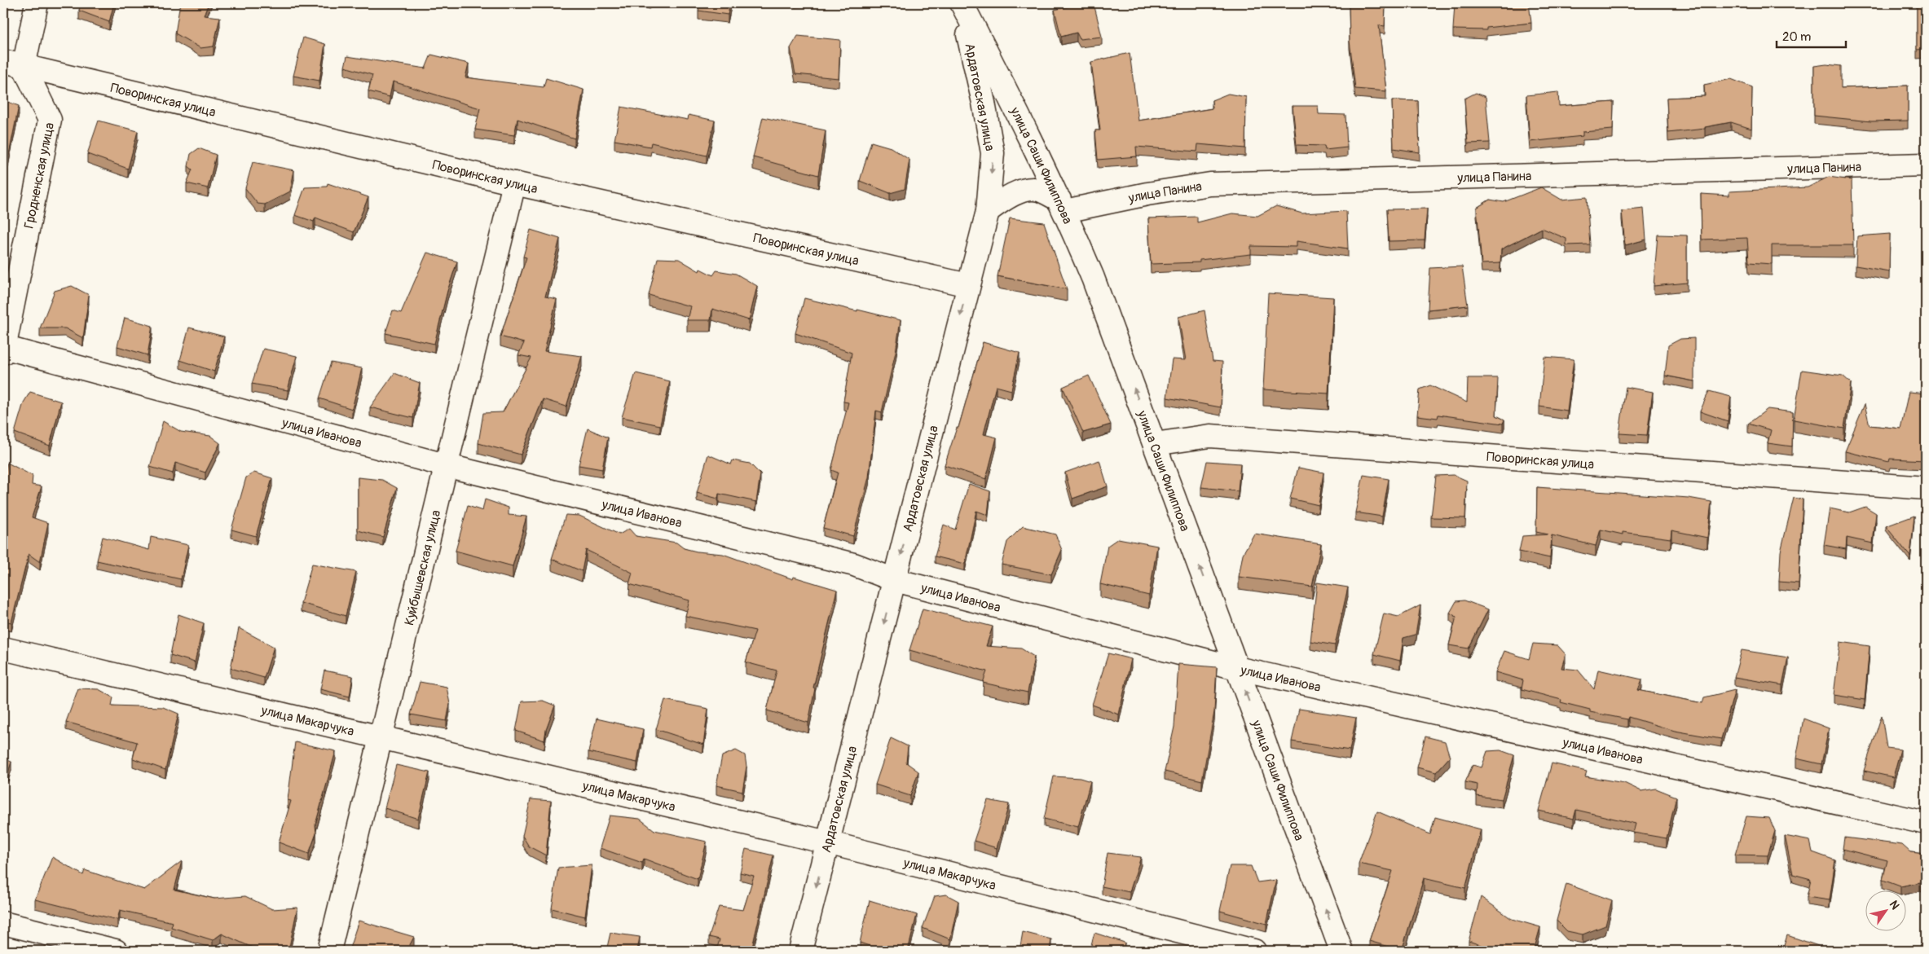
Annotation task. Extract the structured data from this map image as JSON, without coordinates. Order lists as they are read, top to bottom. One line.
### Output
{"streets":{"main road":["Ардатовская улица","Поворинская улица","улица Саши Филиппова","улица Панина","Гродненская улица","улица Иванова","Куйбышевская улица","улица Макарчука"]},"crossings":[["Ардатовская улица","Поворинская улица"],["Ардатовская улица","улица Саши Филиппова"],["Ардатовская улица","улица Иванова"],["Ардатовская улица","улица Макарчука"],["Поворинская улица","улица Саши Филиппова"],["Поворинская улица","Гродненская улица"],["Поворинская улица","Куйбышевская улица"],["улица Саши Филиппова","улица Панина"],["улица Саши Филиппова","улица Иванова"],["Гродненская улица","улица Иванова"],["улица Иванова","Куйбышевская улица"],["Куйбышевская улица","улица Макарчука"]],"one_way":["Ардатовская улица","улица Саши Филиппова"],"scale_bar":"20 m","north":"top right"}
